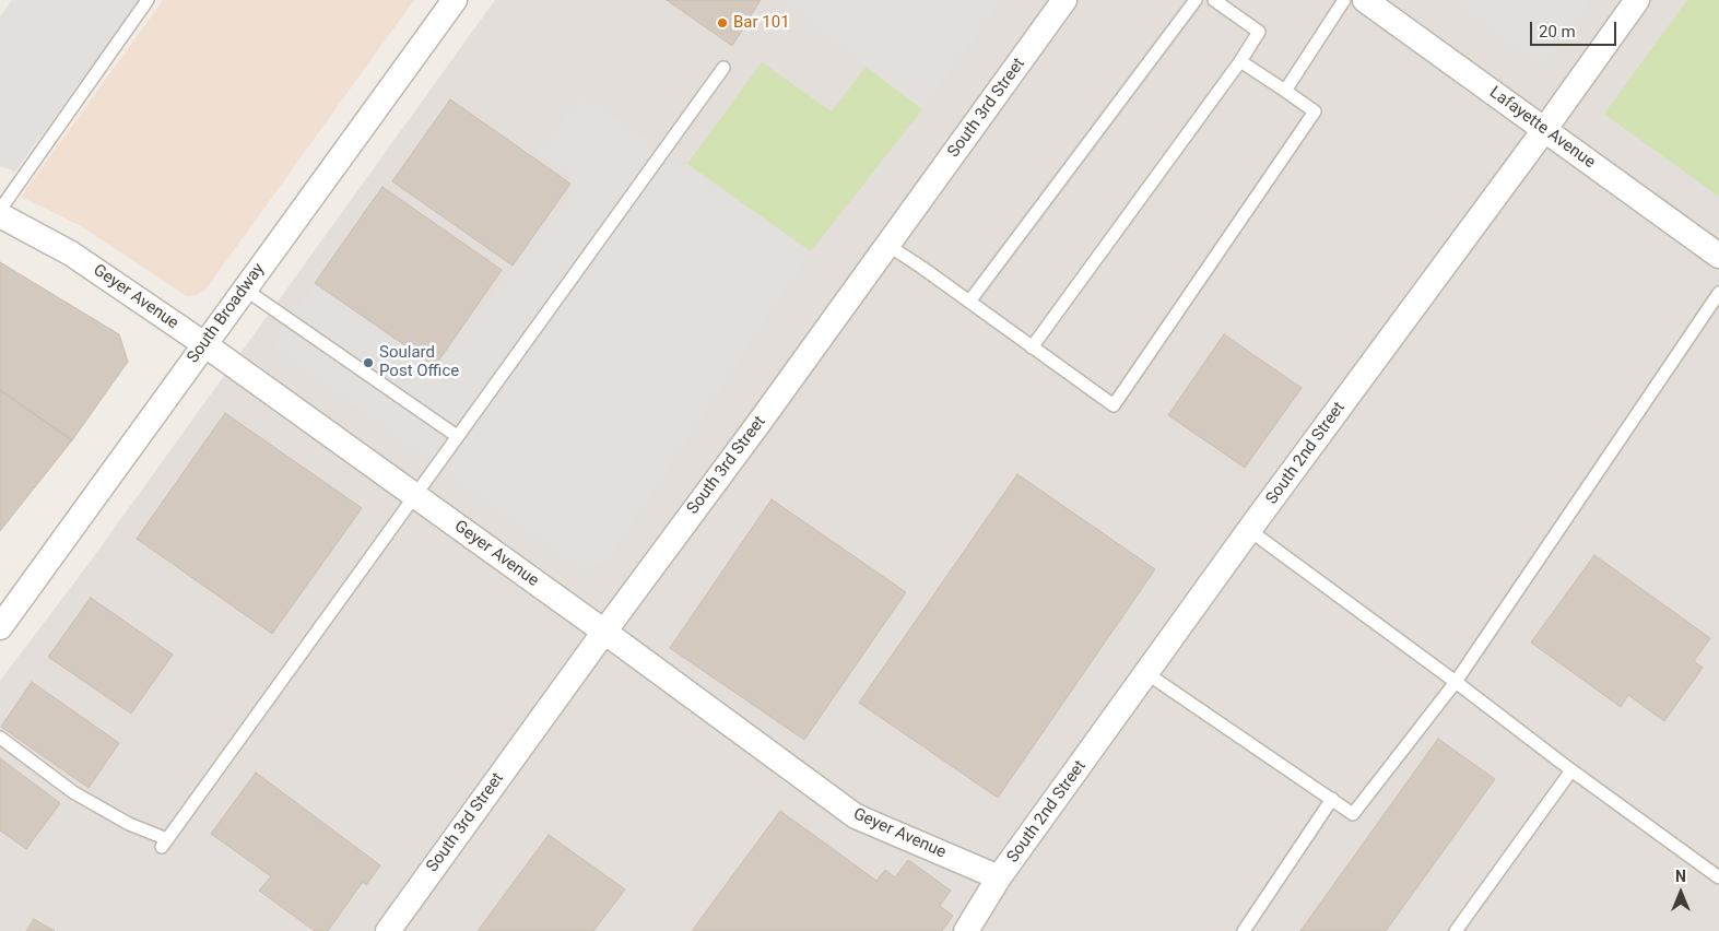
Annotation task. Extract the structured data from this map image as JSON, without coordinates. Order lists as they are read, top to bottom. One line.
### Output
{"streets":{"street":["South 3rd Street","Lafayette Avenue","Geyer Avenue","South Broadway","South 2nd Street"]},"crossings":[["South 3rd Street","Geyer Avenue"],["Lafayette Avenue","South 2nd Street"],["Geyer Avenue","South Broadway"],["Geyer Avenue","South 2nd Street"]],"places":["Bar 101","Soulard Post Office"],"scale_bar":"20 m","north":"top"}
